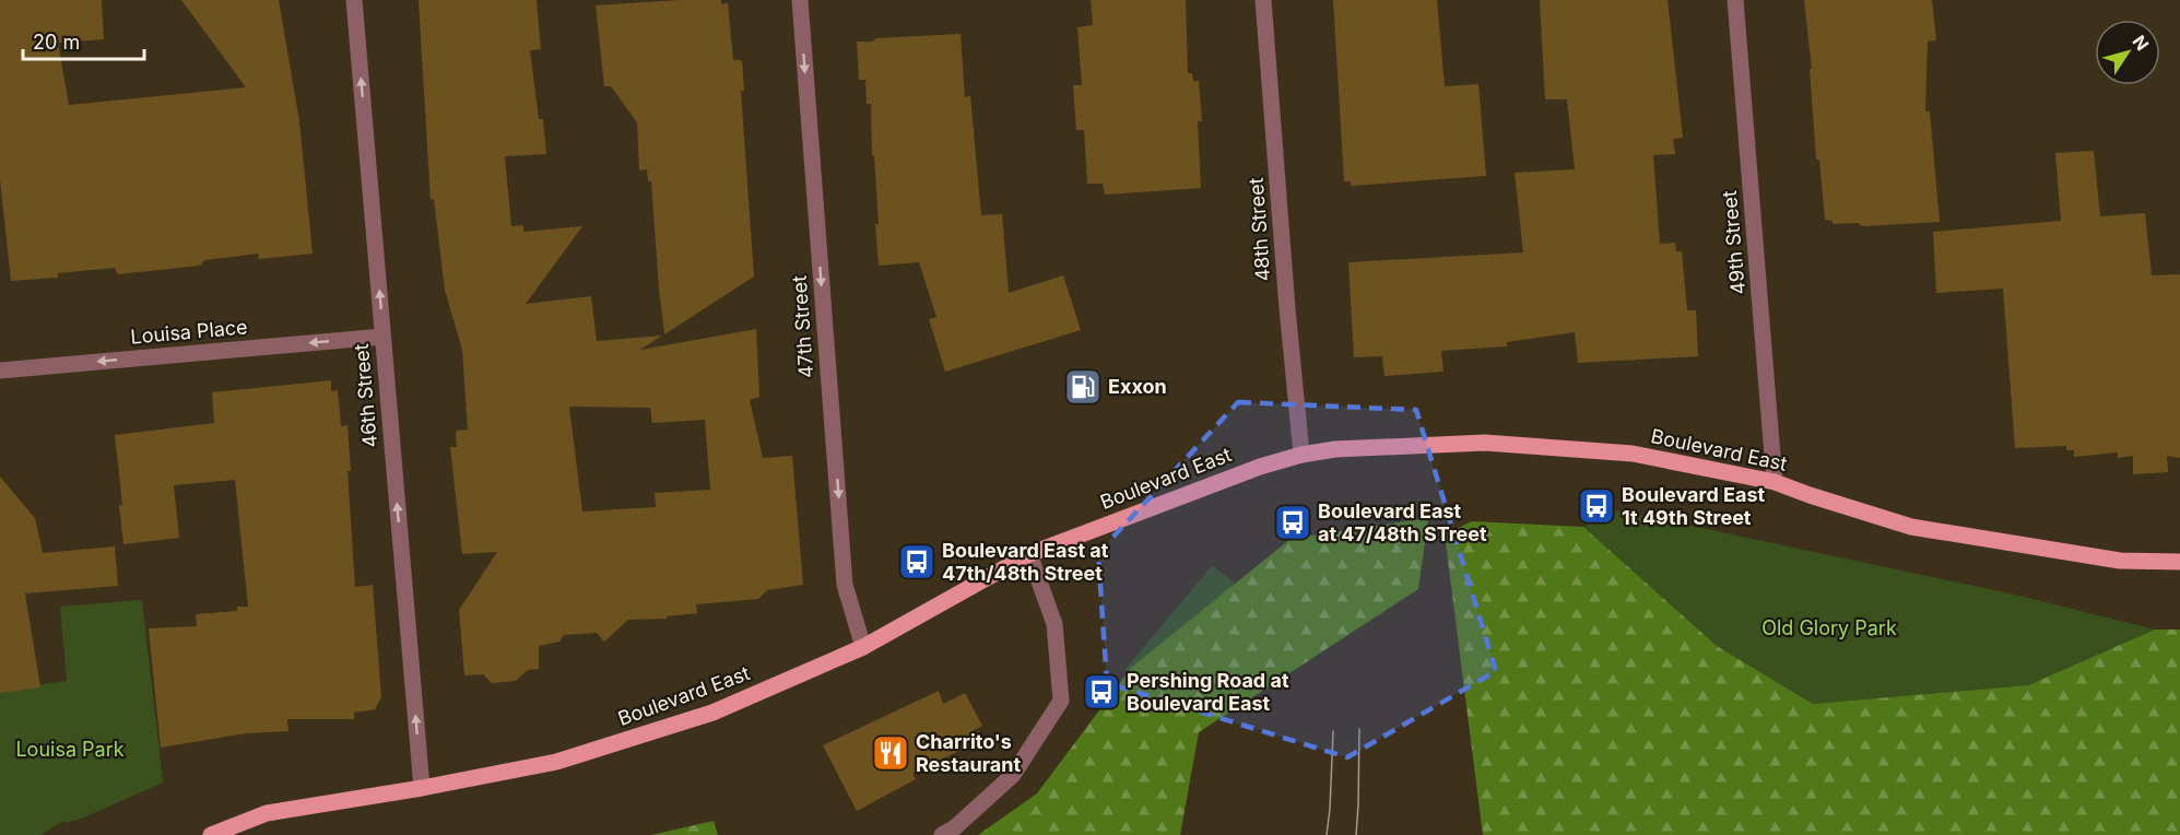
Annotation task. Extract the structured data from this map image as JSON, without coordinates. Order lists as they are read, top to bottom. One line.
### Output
{"streets":{"main road":["Boulevard East"],"street":["48th Street","49th Street","47th Street","Louisa Place","46th Street"]},"crossings":[["48th Street","Boulevard East"],["49th Street","Boulevard East"],["47th Street","Boulevard East"],["Louisa Place","46th Street"],["46th Street","Boulevard East"]],"one_way":["47th Street","Louisa Place","46th Street"],"parks":["Old Glory Park","Louisa Park"],"places":{"fuel station":["Exxon"],"bus stop":["Boulevard East 1t 49th Street","Boulevard East at 47/48th STreet","Boulevard East at 47th/48th Street","Pershing Road at Boulevard East"],"restaurant":["Charrito's Restaurant"]},"scale_bar":"20 m","north":"top right"}
